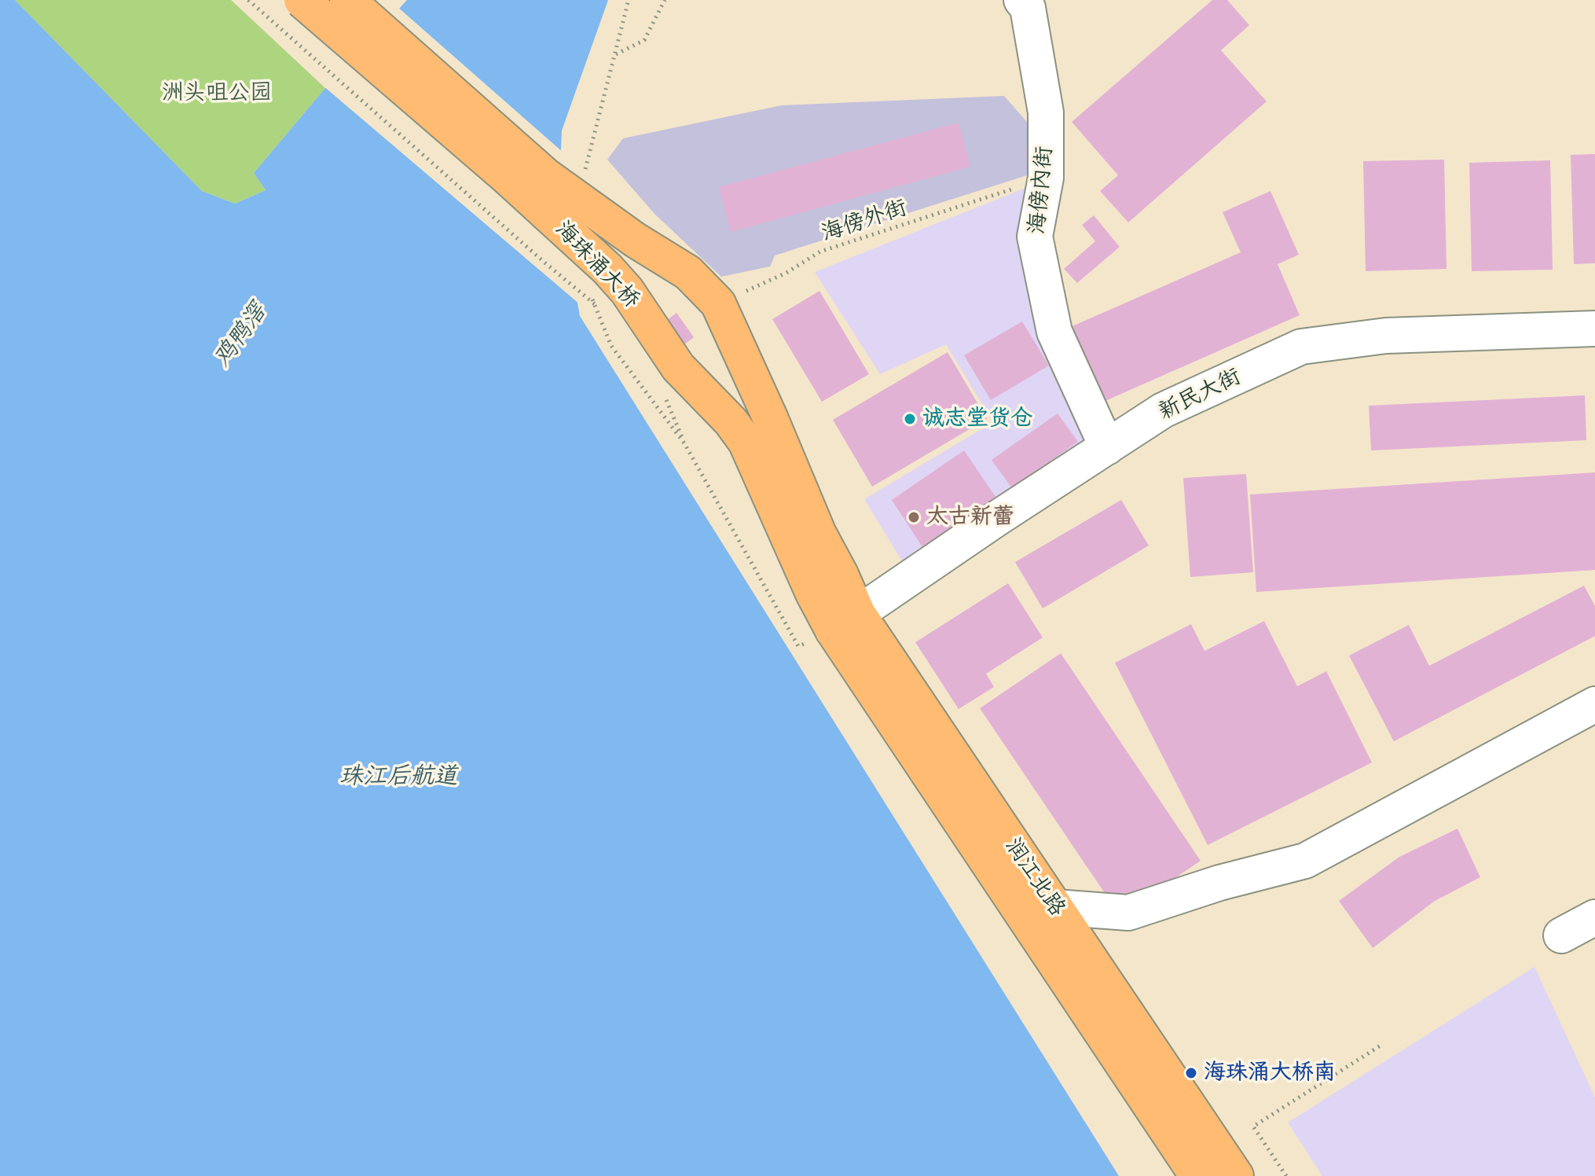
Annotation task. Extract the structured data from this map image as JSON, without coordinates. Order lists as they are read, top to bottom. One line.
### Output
{"streets":{"main road":["海珠涌大桥","润江北路"],"street":["海傍内街","新民大街"],"path":["海傍外街"]},"crossings":[["海傍内街","海傍外街"],["海傍内街","新民大街"],["海珠涌大桥","润江北路"],["新民大街","润江北路"]],"water":["鸡鸭滘","珠江后航道"],"parks":["洲头咀公园"],"places":["诚志堂货仓","太古新蕾","海珠涌大桥南"]}
